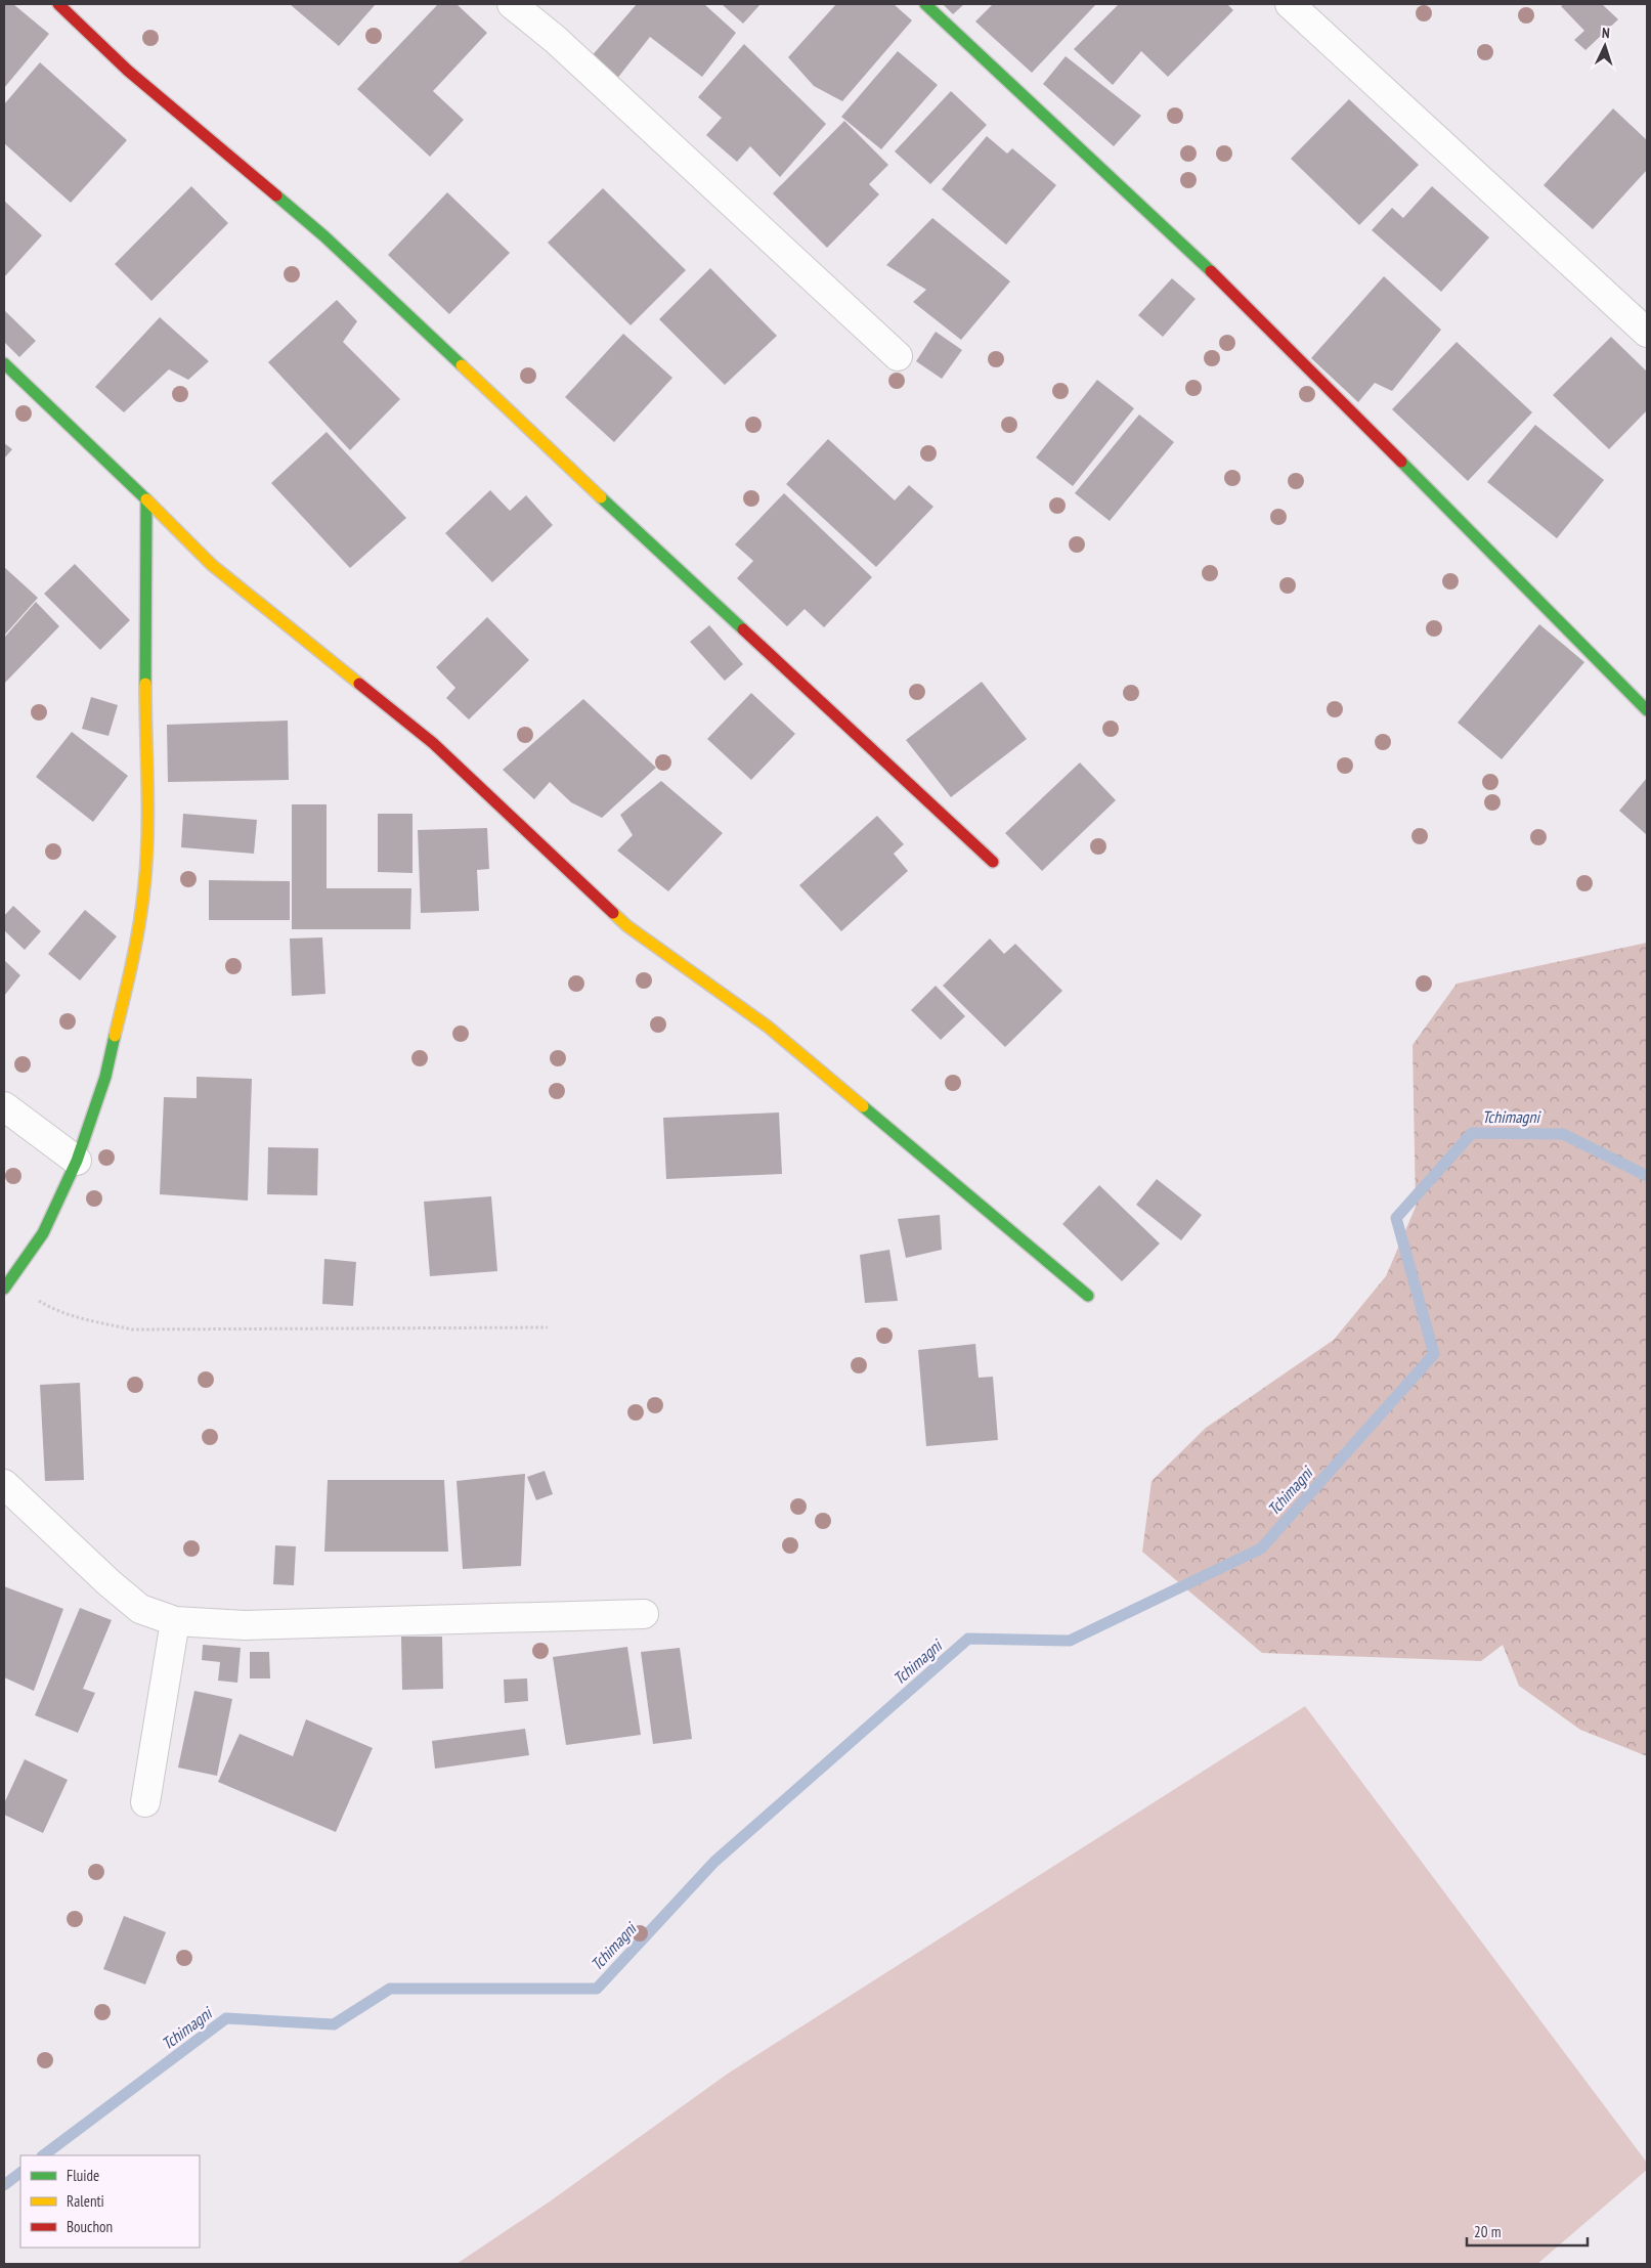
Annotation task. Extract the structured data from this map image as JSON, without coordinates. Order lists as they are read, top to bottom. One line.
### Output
{"water":["Tchimagni"],"legend":["Fluide","Ralenti","Bouchon"],"scale_bar":"20 m","north":"top"}
